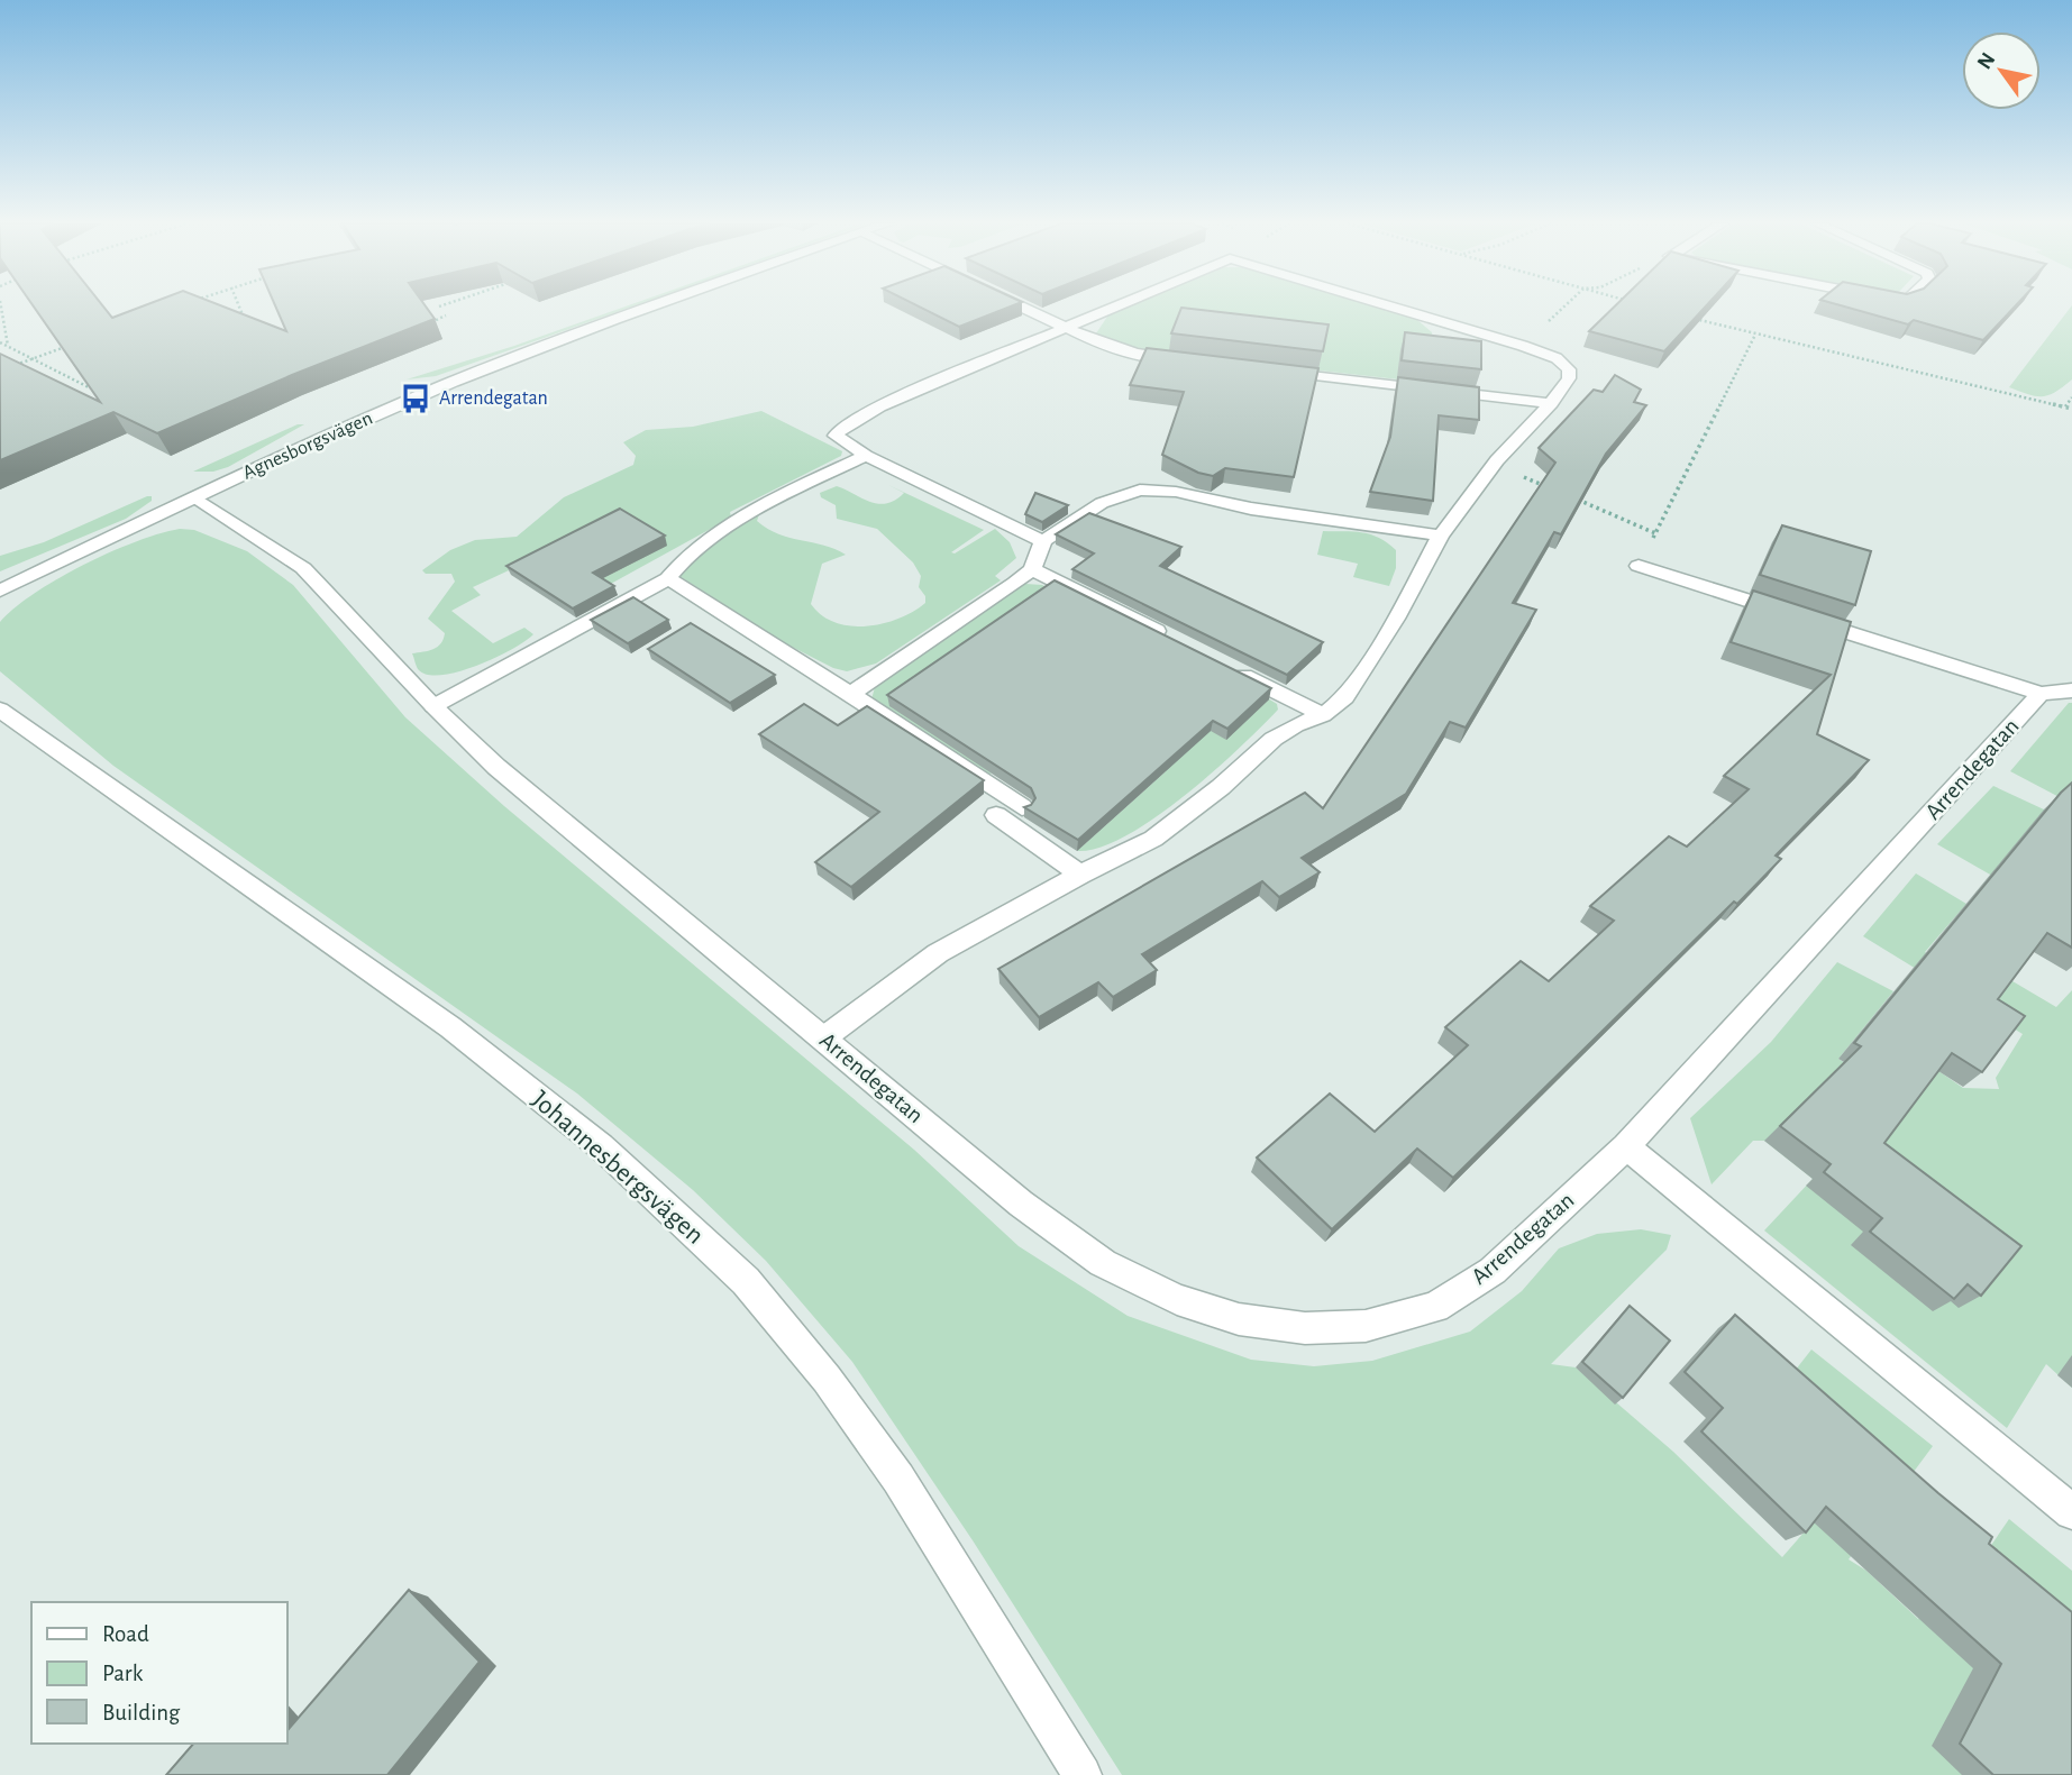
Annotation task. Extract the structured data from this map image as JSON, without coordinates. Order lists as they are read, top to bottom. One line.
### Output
{"streets":{"street":["Agnesborgsvägen","Arrendegatan","Johannesbergsvägen"]},"crossings":[["Agnesborgsvägen","Arrendegatan"]],"places":{"bus stop":["Arrendegatan"]},"legend":["Road","Park","Building"],"north":"top left"}
